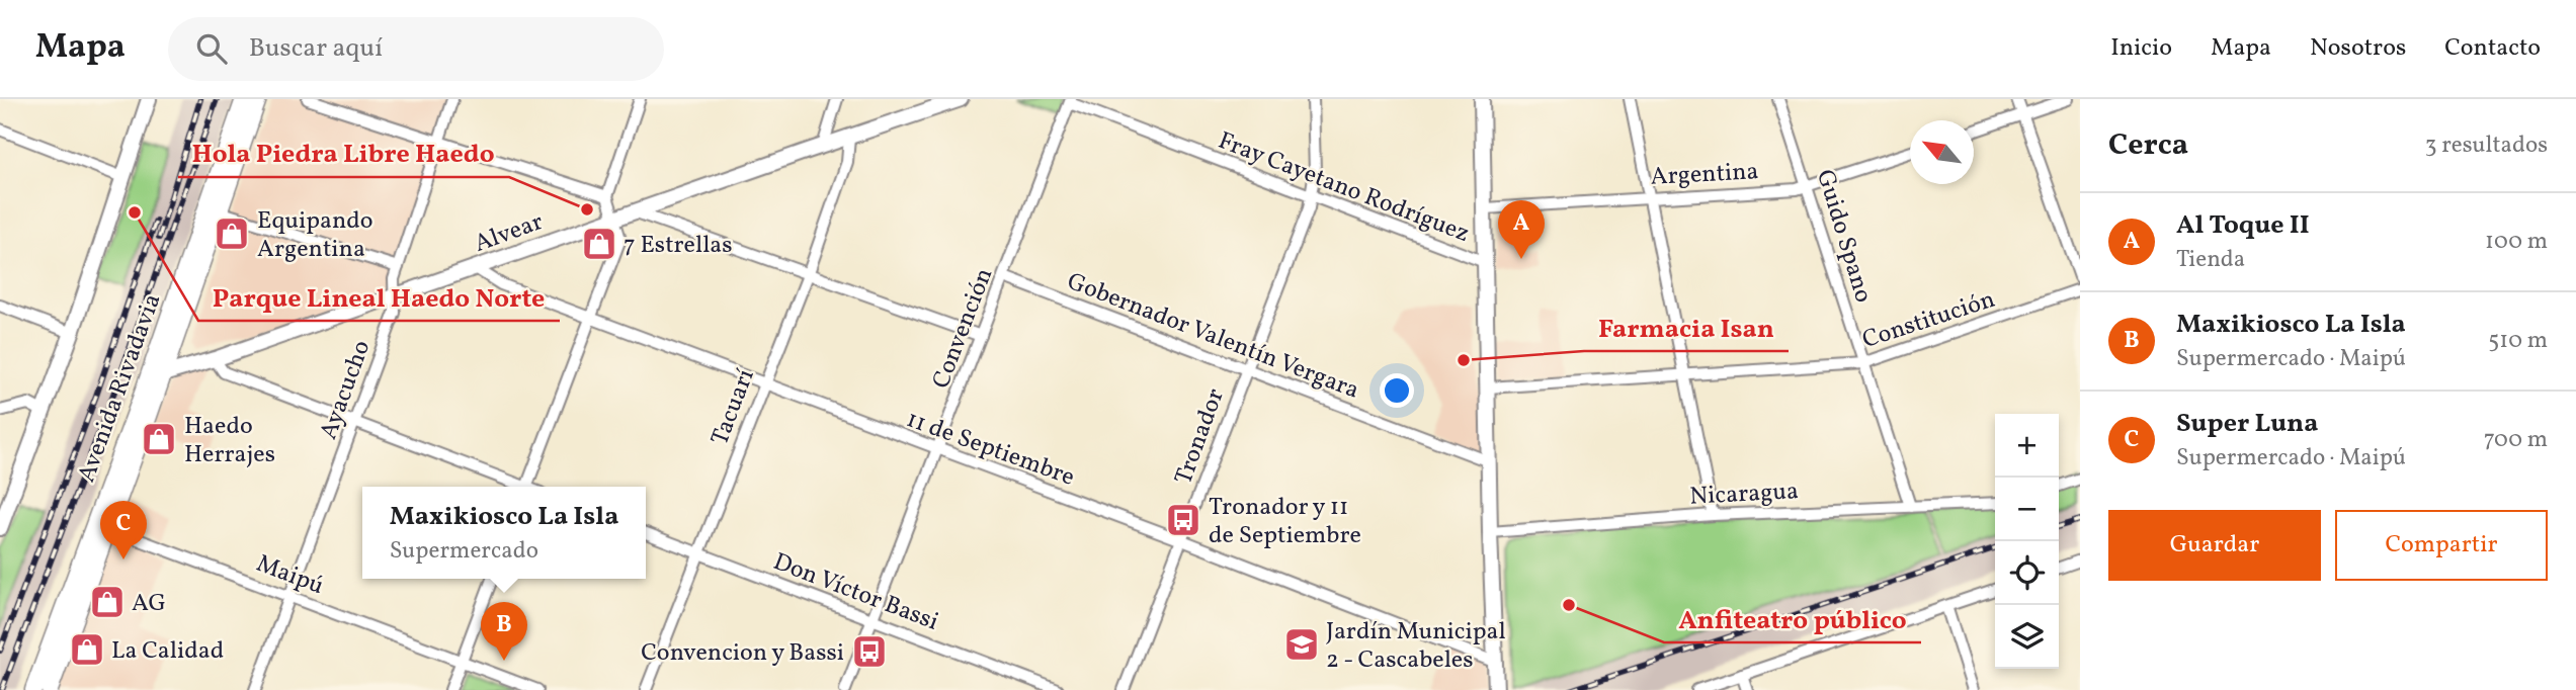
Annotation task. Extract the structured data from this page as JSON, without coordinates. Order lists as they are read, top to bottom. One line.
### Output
{"streets":{"main road":["Avenida Rivadavia"],"street":["Argentina","Fray Cayetano Rodríguez","Alvear","Guido Spano","Constitución","Convención","Gobernador Valentín Vergara","Ayacucho","Tacuarí","Tronador","11 de Septiembre","Nicaragua","Maipú","Don Víctor Bassi"]},"crossings":[["Argentina","Guido Spano"],["Fray Cayetano Rodríguez","Convención"],["Fray Cayetano Rodríguez","Tronador"],["Alvear","Avenida Rivadavia"],["Alvear","Ayacucho"],["Alvear","Tacuarí"],["Alvear","11 de Septiembre"],["Guido Spano","Constitución"],["Guido Spano","Nicaragua"],["Convención","Gobernador Valentín Vergara"],["Convención","11 de Septiembre"],["Convención","Don Víctor Bassi"],["Gobernador Valentín Vergara","Tronador"],["Avenida Rivadavia","Maipú"],["Ayacucho","Maipú"],["Tacuarí","11 de Septiembre"],["Tacuarí","Don Víctor Bassi"],["Tronador","11 de Septiembre"]],"places":{"other":["Hola Piedra Libre Haedo","Parque Lineal Haedo Norte","Farmacia Isan","Anfiteatro público"],"shop":["Equipando Argentina","7 Estrellas","Haedo Herrajes","AG","La Calidad"],"bus stop":["Tronador y 11 de Septiembre","Convencion y Bassi"],"school or university":["Jardín Municipal 2 - Cascabeles"]},"north":"top left","page":{"header":"Mapa","search":"Buscar aquí","nav":["Inicio","Mapa","Nosotros","Contacto"],"heading":["Cerca","3 resultados"],"list":[{"mark":"A","name":"Al Toque II","note":"Tienda","value":"100 m"},{"mark":"B","name":"Maxikiosco La Isla","note":"Supermercado · Maipú","value":"510 m"},{"mark":"C","name":"Super Luna","note":"Supermercado · Maipú","value":"700 m"}],"pins":["A","C","B"],"map_buttons":["+","−"],"popup":["Maxikiosco La Isla","Supermercado"],"buttons":["Guardar","Compartir"]}}
